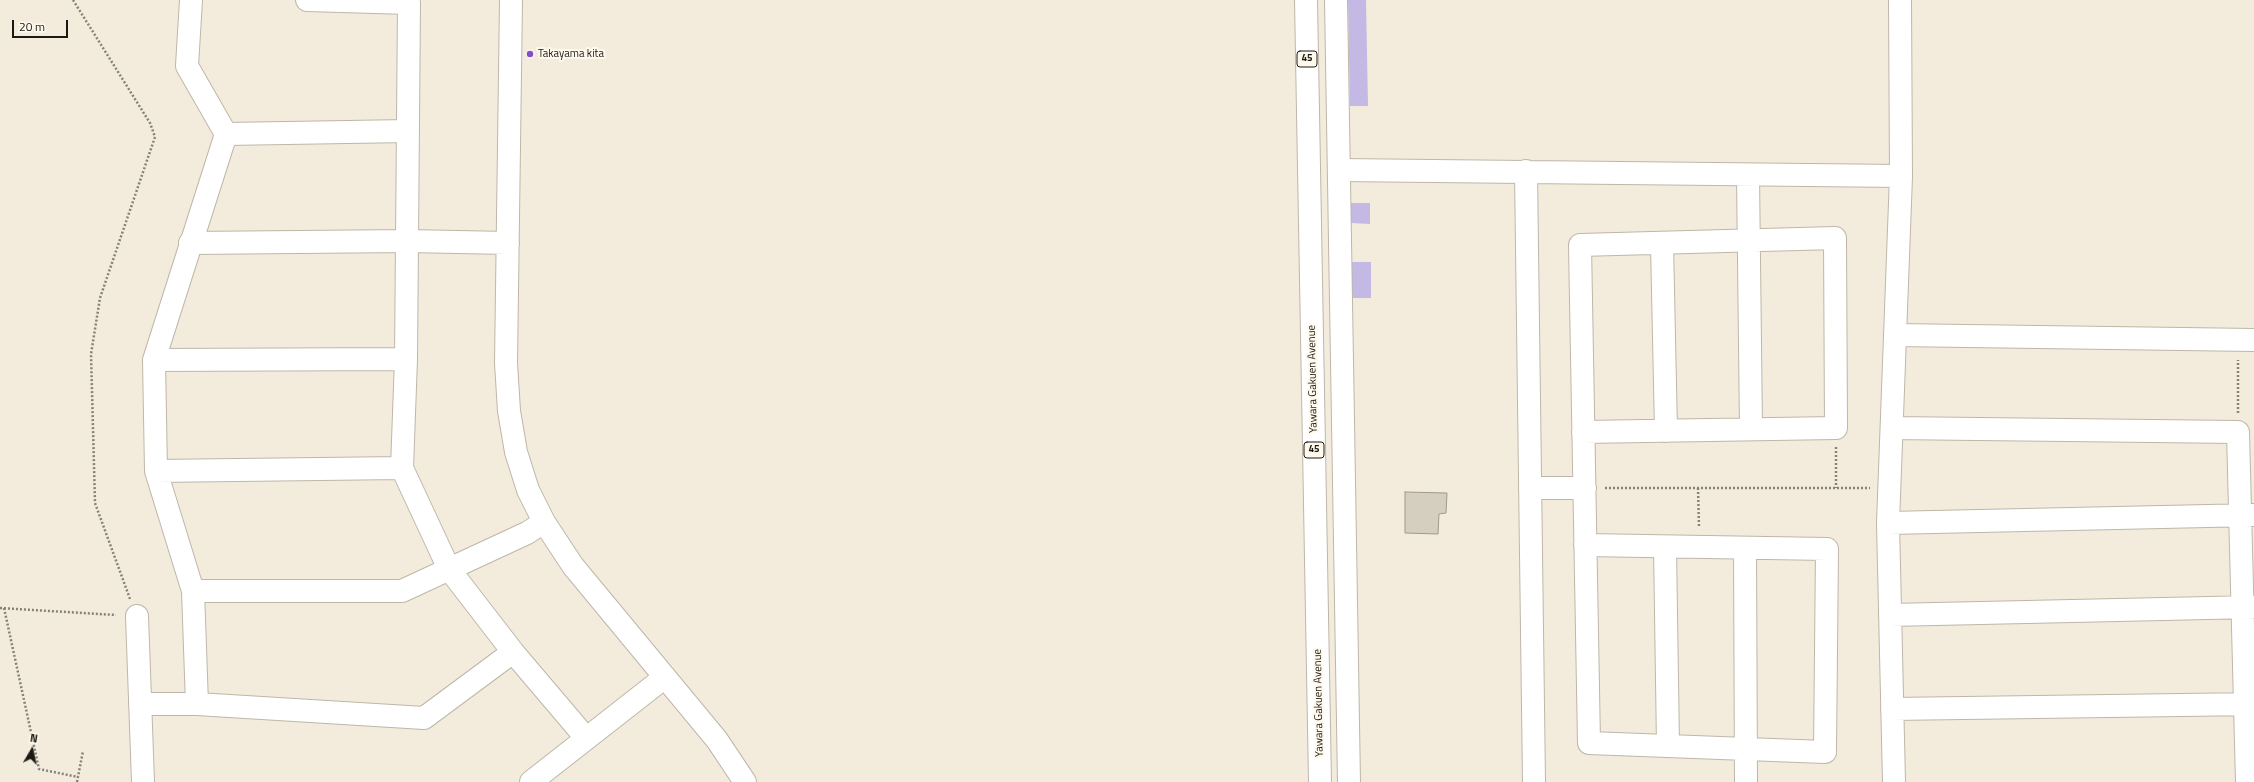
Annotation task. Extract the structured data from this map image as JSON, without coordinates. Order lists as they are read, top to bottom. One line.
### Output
{"streets":{"street":["45","Yawara Gakuen Avenue"]},"places":["Takayama kita"],"scale_bar":"20 m","north":"top"}
